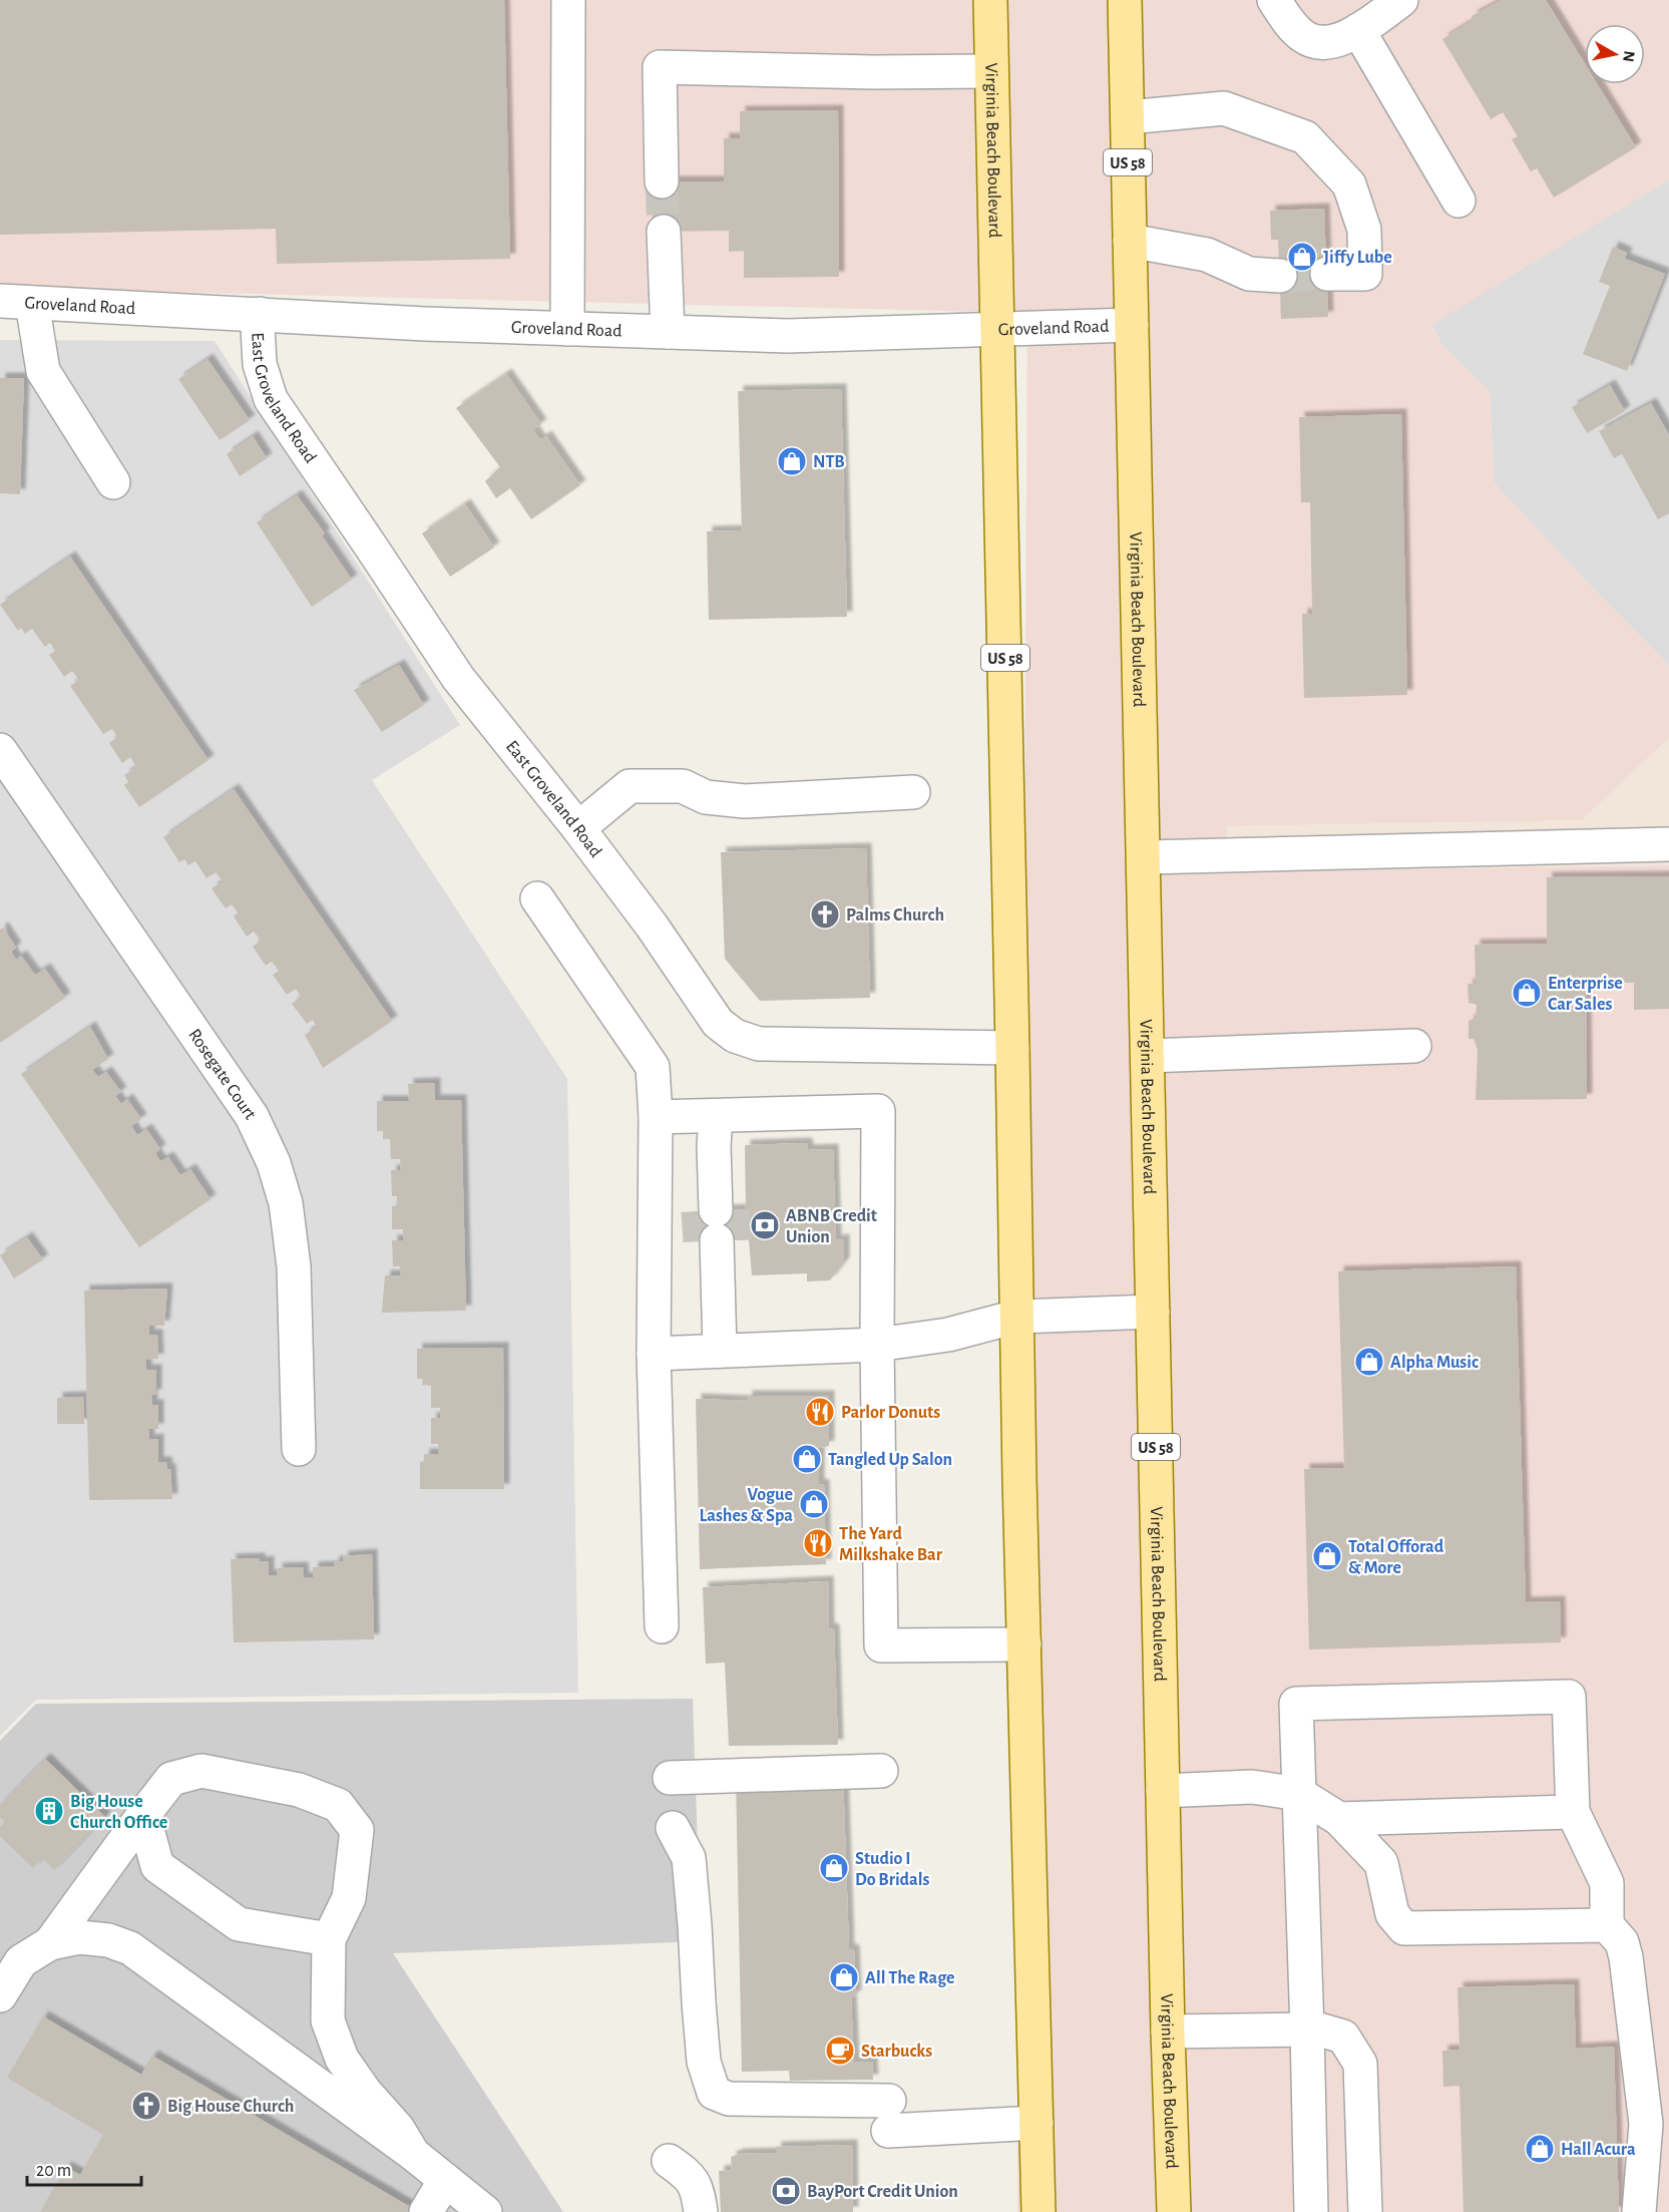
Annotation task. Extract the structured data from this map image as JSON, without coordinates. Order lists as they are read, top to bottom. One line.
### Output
{"streets":{"main road":["Virginia Beach Boulevard","US 58"],"street":["Groveland Road","East Groveland Road","Rosegate Court"]},"crossings":[["Virginia Beach Boulevard","Groveland Road"],["Virginia Beach Boulevard","East Groveland Road"],["Groveland Road","East Groveland Road"]],"places":{"shop":["Jiffy Lube","NTB","Enterprise Car Sales","Alpha Music","Tangled Up Salon","Vogue Lashes & Spa","Total Offorad & More","Studio I Do Bridals","All The Rage","Hall Acura"],"church":["Palms Church","Big House Church"],"bank":["ABNB Credit Union","BayPort Credit Union"],"restaurant":["Parlor Donuts","The Yard Milkshake Bar"],"building":["Big House Church Office"],"cafe":["Starbucks"]},"scale_bar":"20 m","north":"right"}
